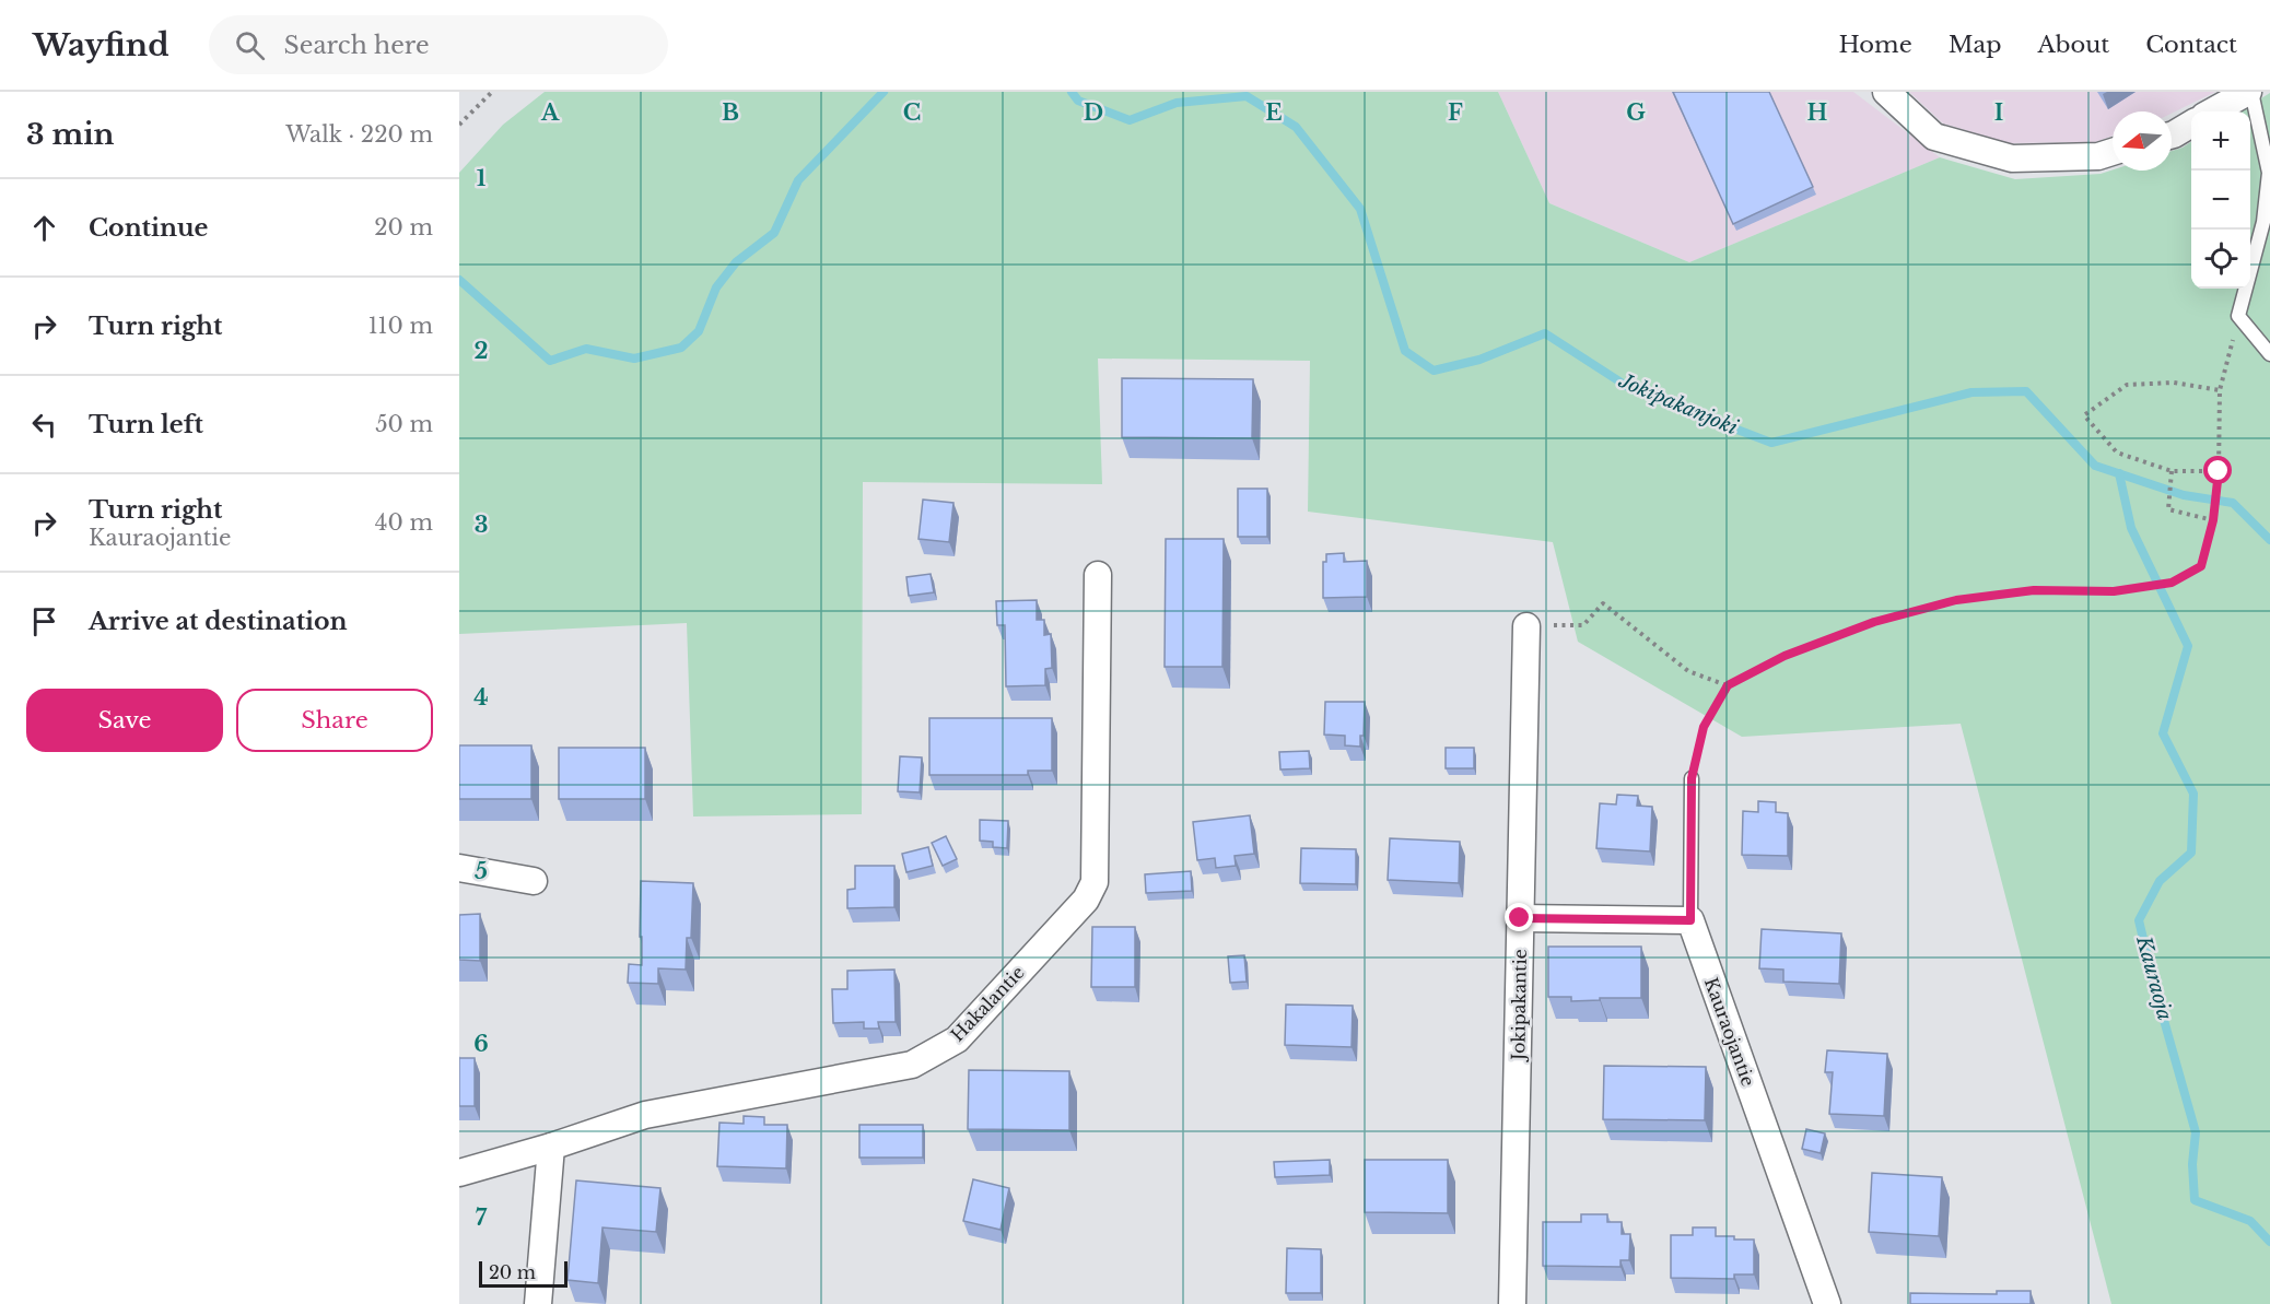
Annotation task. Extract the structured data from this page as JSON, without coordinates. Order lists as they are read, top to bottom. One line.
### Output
{"streets":{"street":["Hakalantie","Jokipakantie","Kauraojantie"]},"water":["Jokipakanjoki","Kauraoja"],"scale_bar":"20 m","north":"left","page":{"header":"Wayfind","search":"Search here","nav":["Home","Map","About","Contact"],"heading":["3 min","Walk · 220 m"],"map_buttons":["+","−"],"list":[["Continue","20 m"],["Turn right","110 m"],["Turn left","50 m"],["Turn right","Kauraojantie","40 m"],"Arrive at destination"],"buttons":["Save","Share"],"scale":"20 m"},"grid":{"columns":["A","B","C","D","E","F","G","H","I"],"rows":["1","2","3","4","5","6","7"]}}
